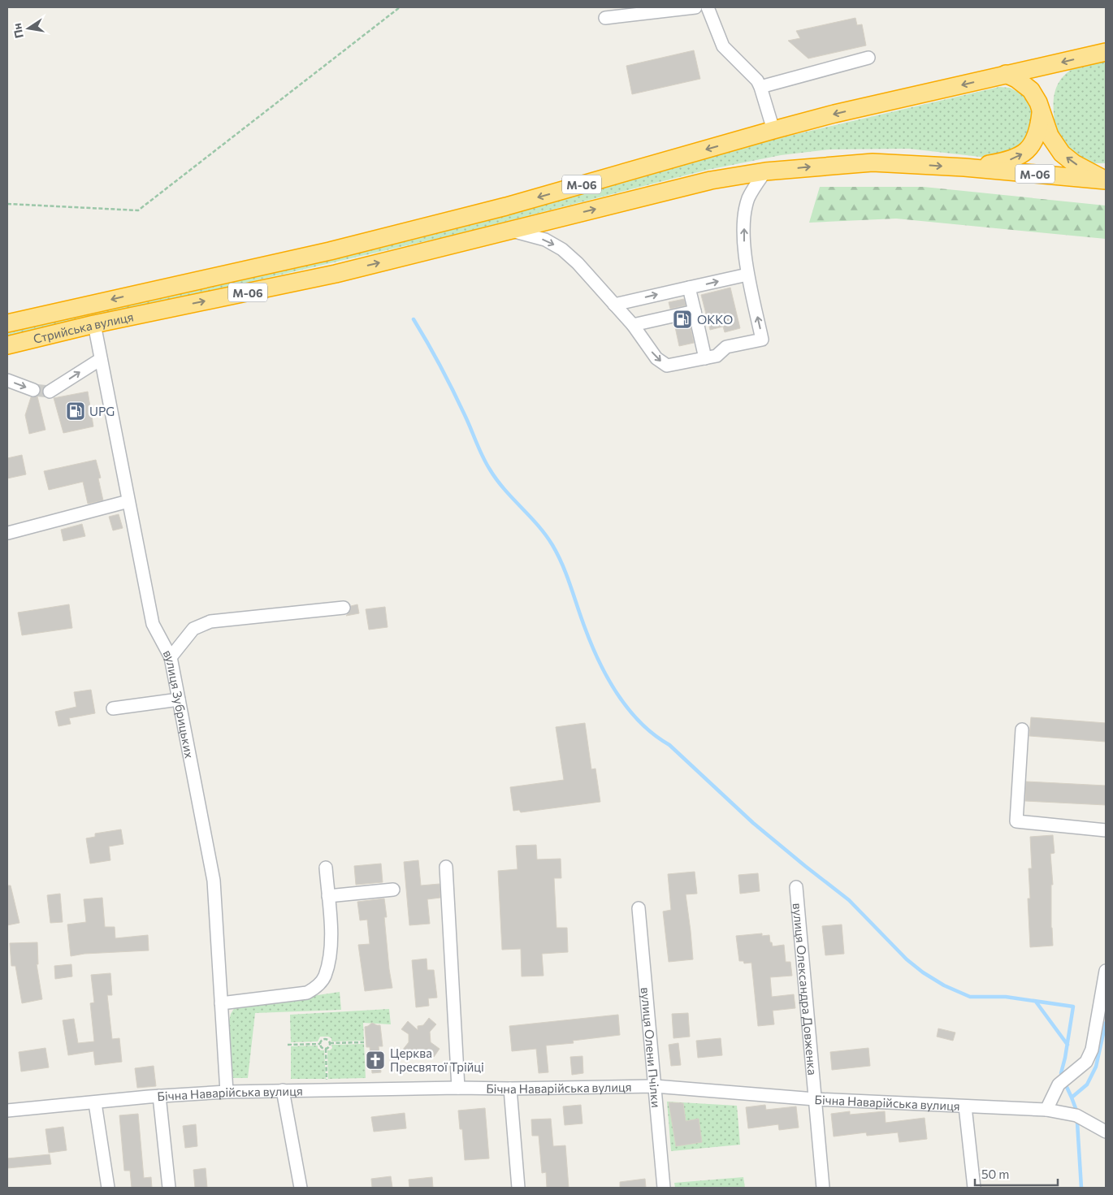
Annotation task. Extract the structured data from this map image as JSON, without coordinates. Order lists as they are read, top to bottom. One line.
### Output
{"streets":{"highway":["М-06","Стрийська вулиця"],"street":["вулиця Зубрицьких","вулиця Олександра Довженка","вулиця Олени Пчілки","Бічна Наварійська вулиця"]},"crossings":[["М-06","Стрийська вулиця"],["Стрийська вулиця","вулиця Зубрицьких"],["вулиця Зубрицьких","Бічна Наварійська вулиця"],["вулиця Олександра Довженка","Бічна Наварійська вулиця"],["вулиця Олени Пчілки","Бічна Наварійська вулиця"]],"places":{"fuel station":["ОККО","UPG"],"church":["Церква Пресвятої Трійці"]},"scale_bar":"50 m","north":"left"}
